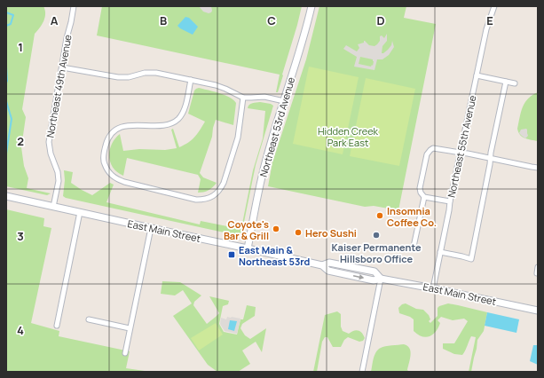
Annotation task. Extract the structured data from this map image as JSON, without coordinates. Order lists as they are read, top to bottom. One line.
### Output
{"streets":{"main road":["Northeast 53rd Avenue","East Main Street"],"street":["Northeast 49th Avenue","Northeast 55th Avenue"]},"crossings":[["Northeast 49th Avenue","East Main Street"],["Northeast 53rd Avenue","East Main Street"],["Northeast 55th Avenue","East Main Street"]],"parks":["Hidden Creek Park East"],"places":{"other":["Insomnia Coffee Co.","Coyote's Bar & Grill","Hero Sushi","Kaiser Permanente Hillsboro Office"],"transit":["East Main & Northeast 53rd"]},"grid":{"columns":["A","B","C","D","E"],"rows":["1","2","3","4"]}}
